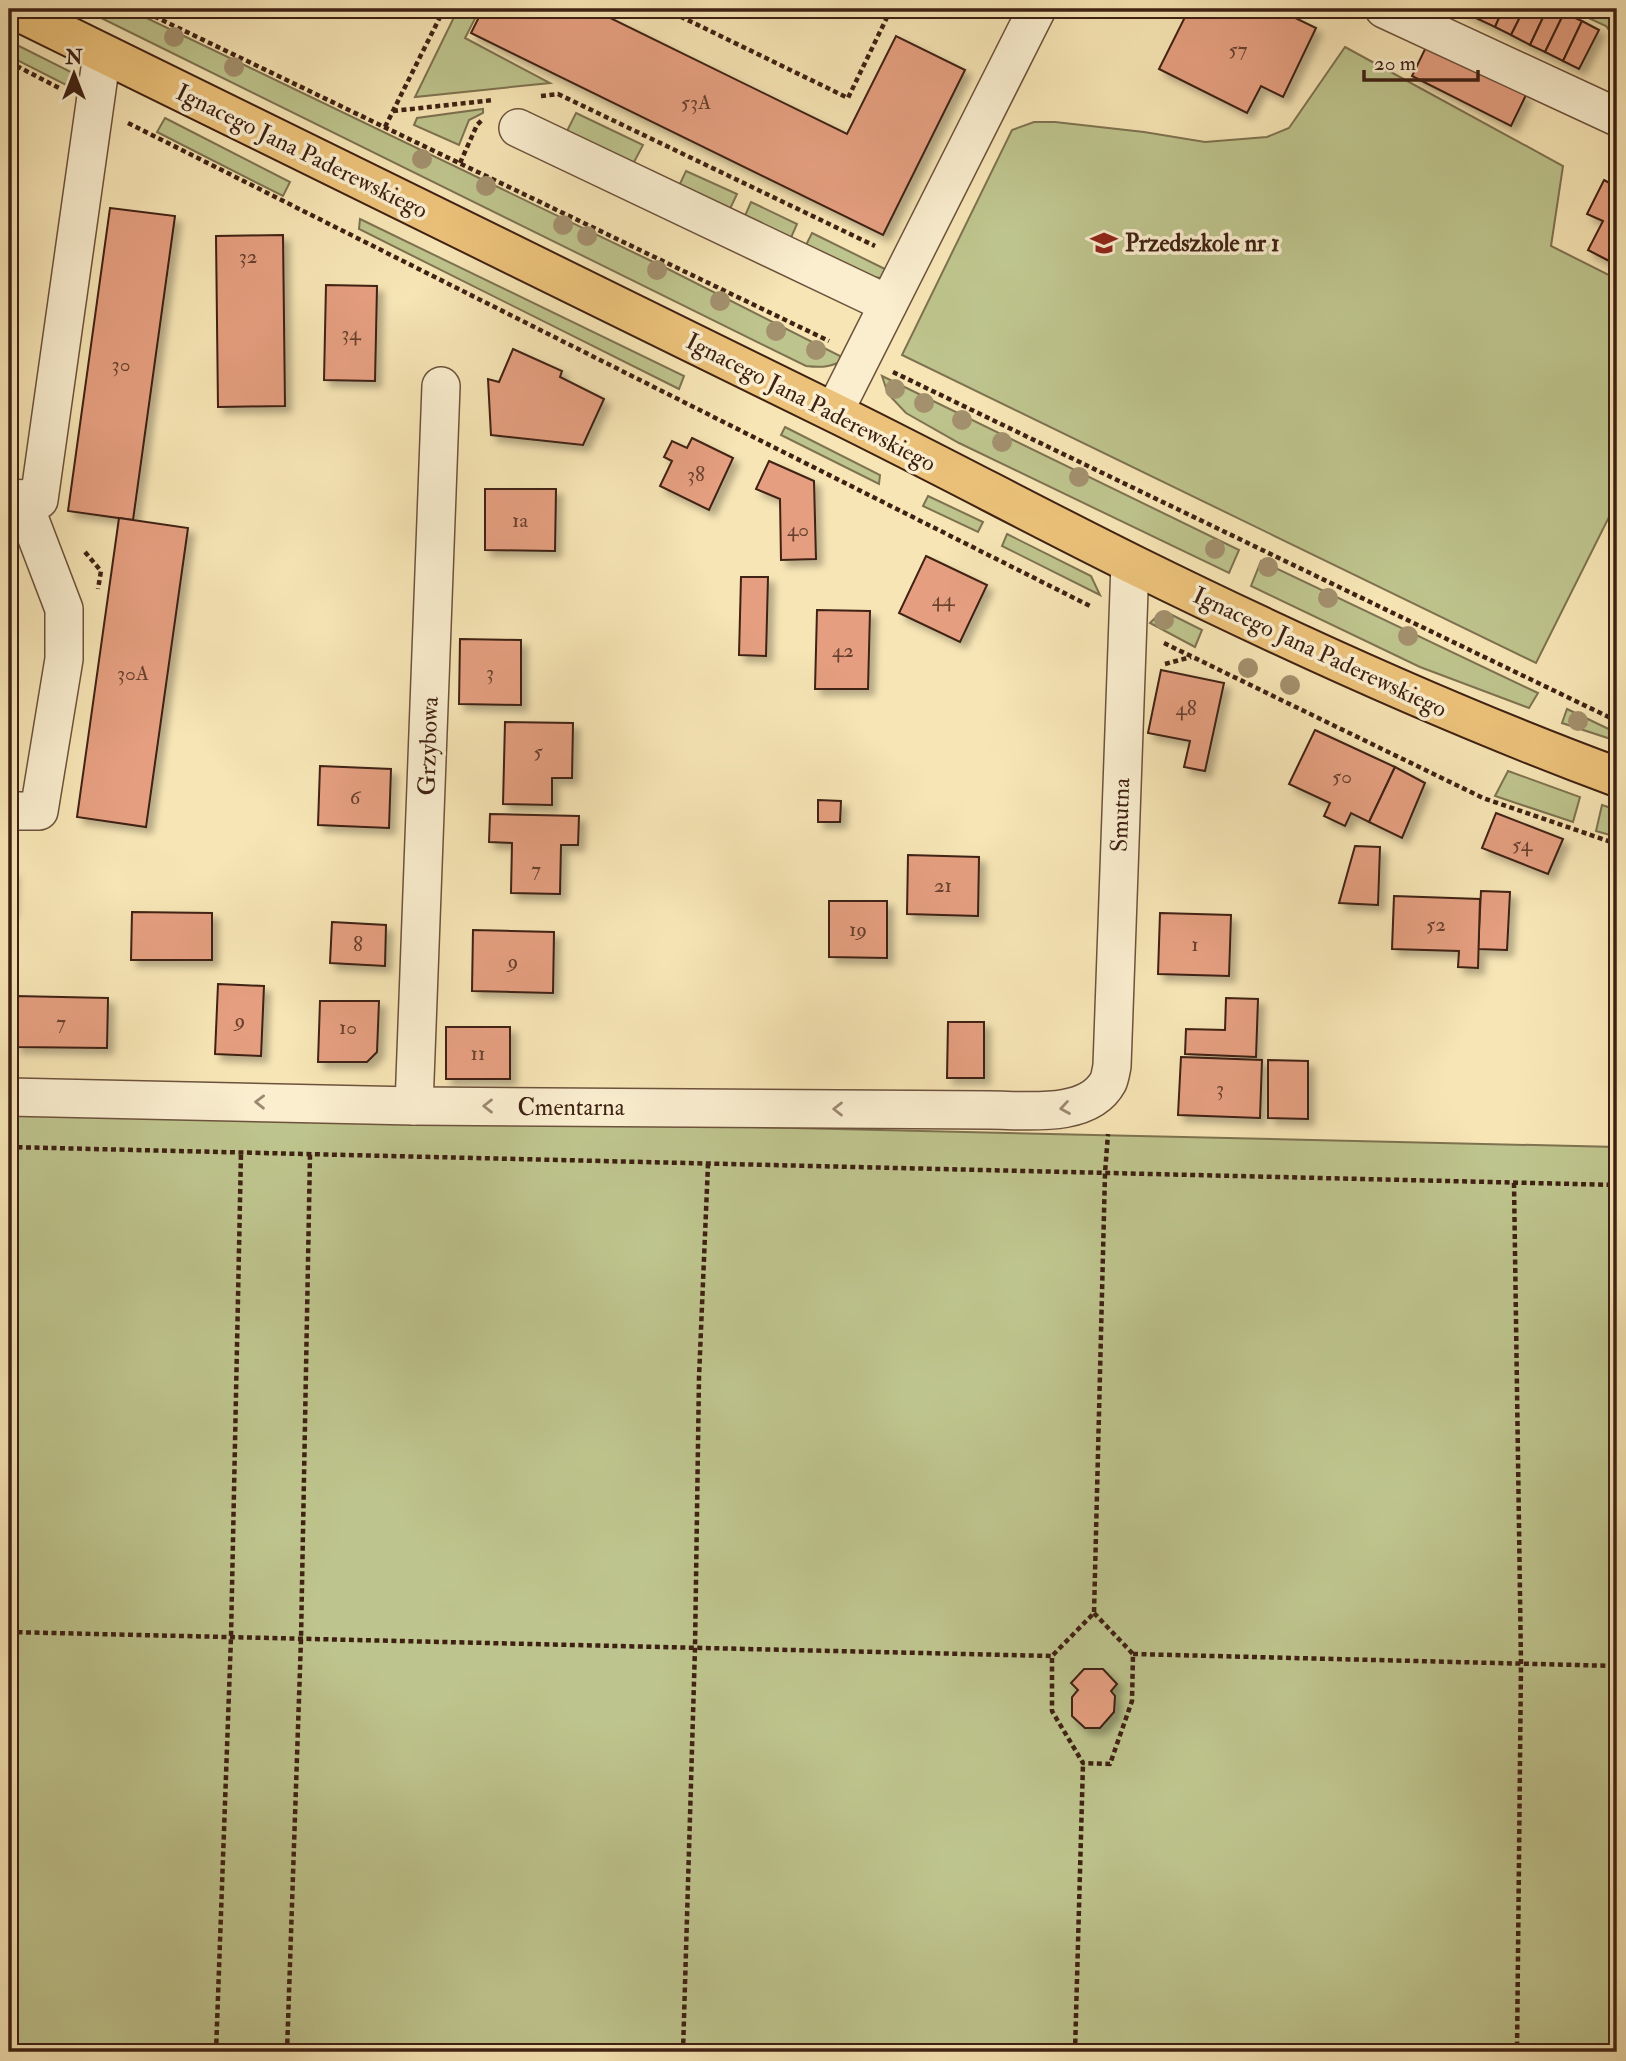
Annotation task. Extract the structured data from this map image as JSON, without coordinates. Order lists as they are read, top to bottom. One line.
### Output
{"streets":{"main road":["Ignacego Jana Paderewskiego"],"street":["Grzybowa","Smutna","Cmentarna"]},"crossings":[["Ignacego Jana Paderewskiego","Smutna"],["Grzybowa","Cmentarna"],["Smutna","Cmentarna"]],"one_way":["Cmentarna"],"places":{"school or university":["Przedszkole nr 1"]},"house_numbers":["57","53A","32","34","30","38","1a","40","44","42","3","30A","48","5","50","6","54","7","21","52","19","8","1","9","9","7","10","11","3"],"scale_bar":"20 m","north":"top"}
